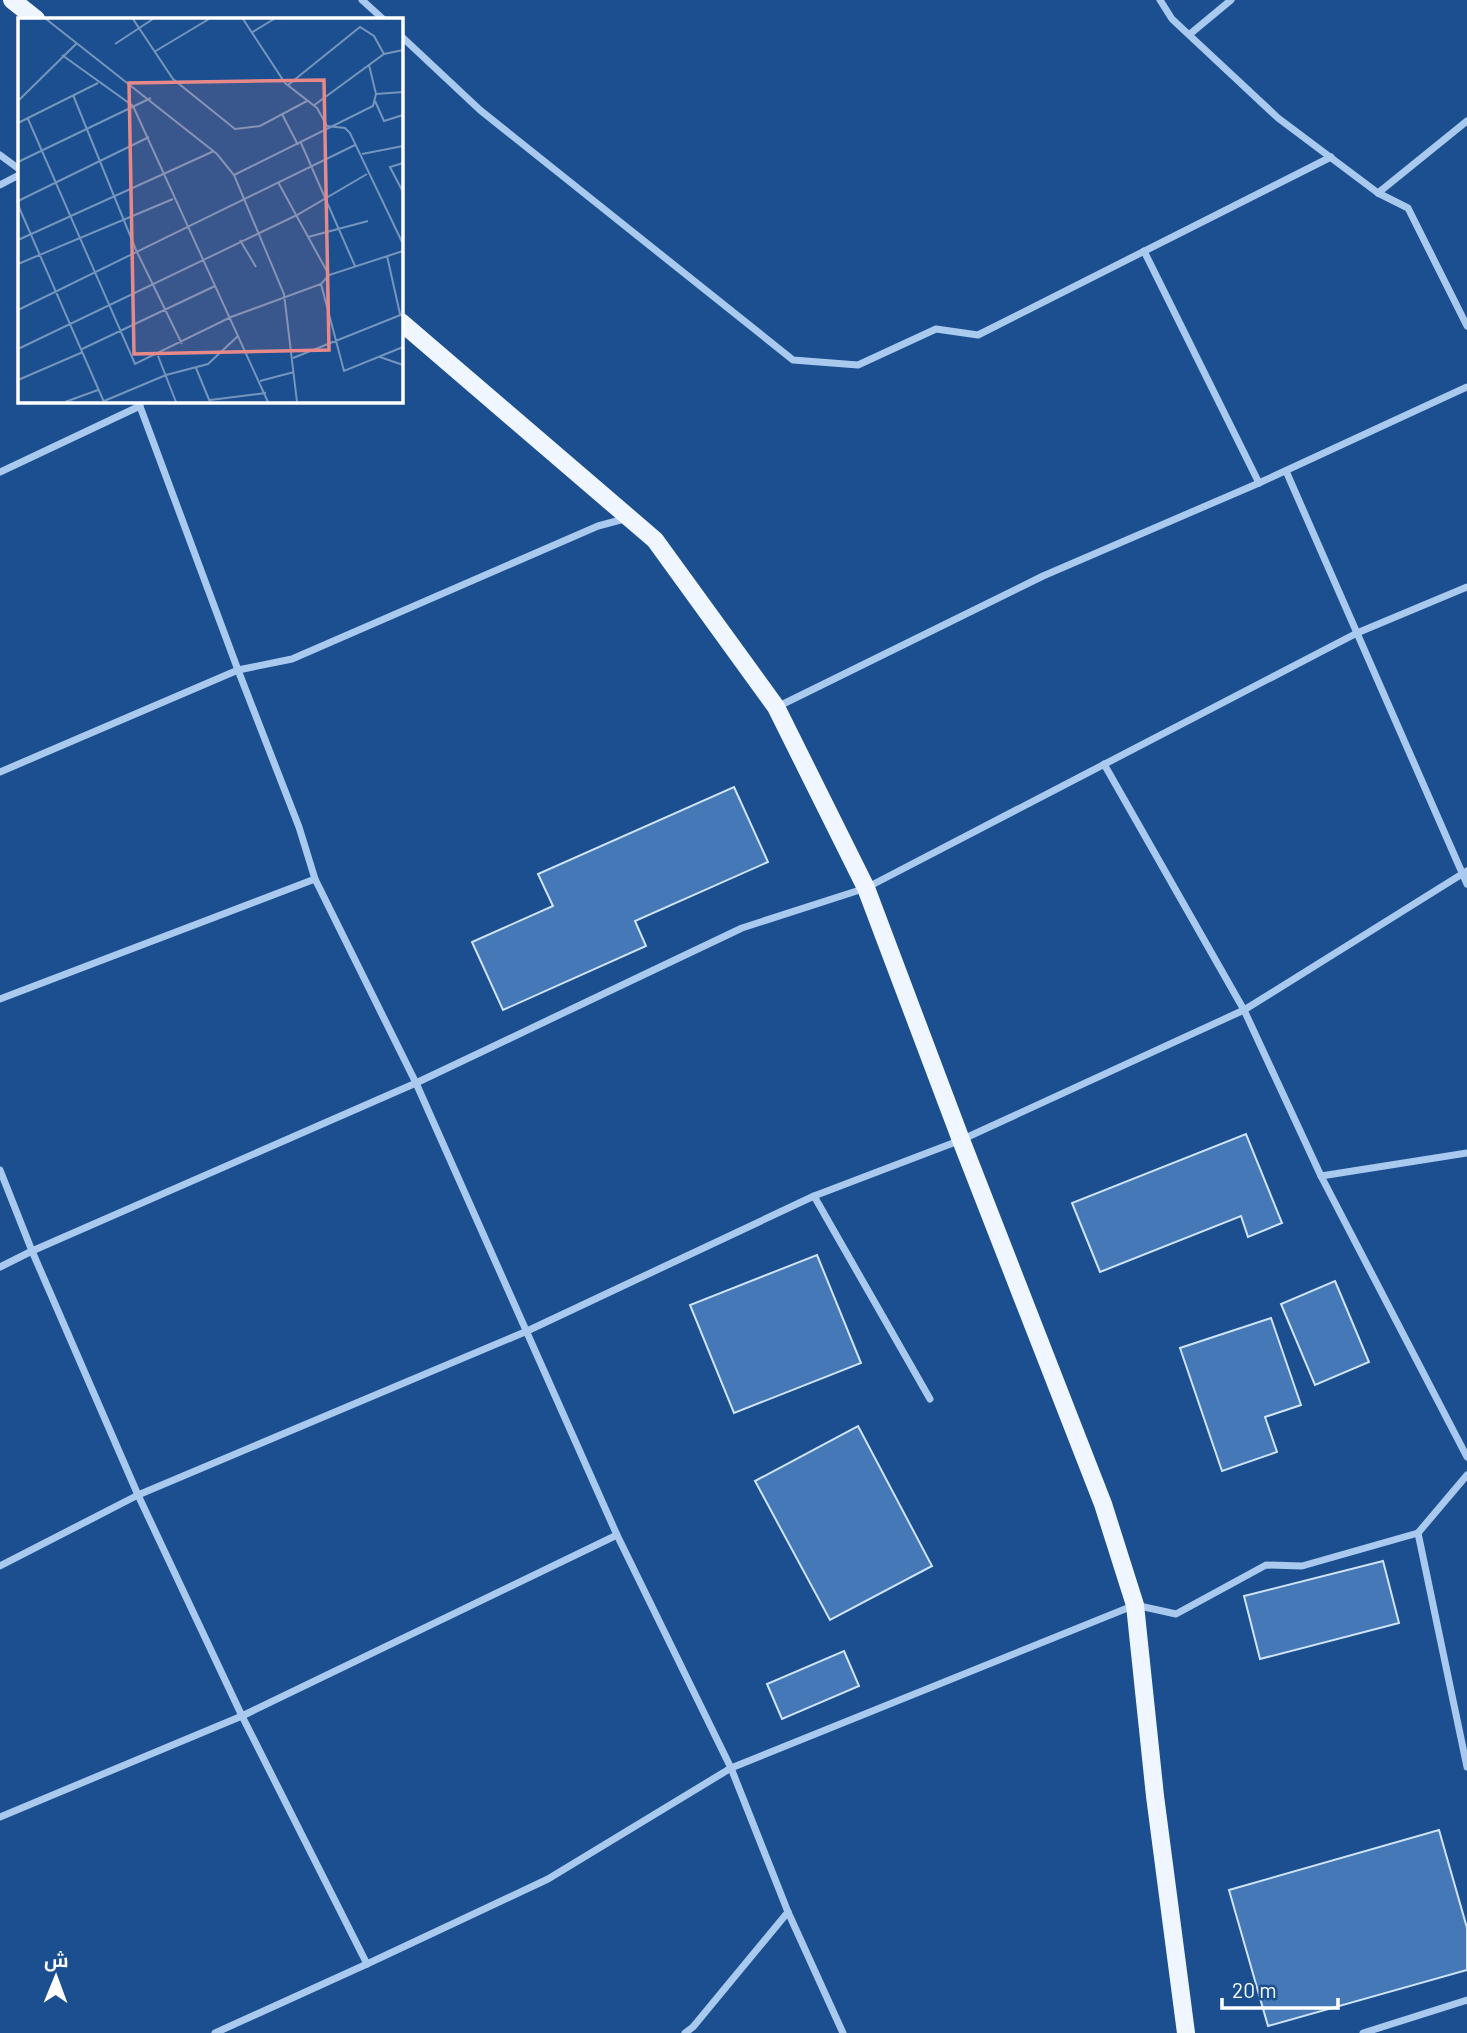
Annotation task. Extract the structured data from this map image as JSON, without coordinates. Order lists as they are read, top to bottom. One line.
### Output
{"scale_bar":"20 m","north":"top"}
